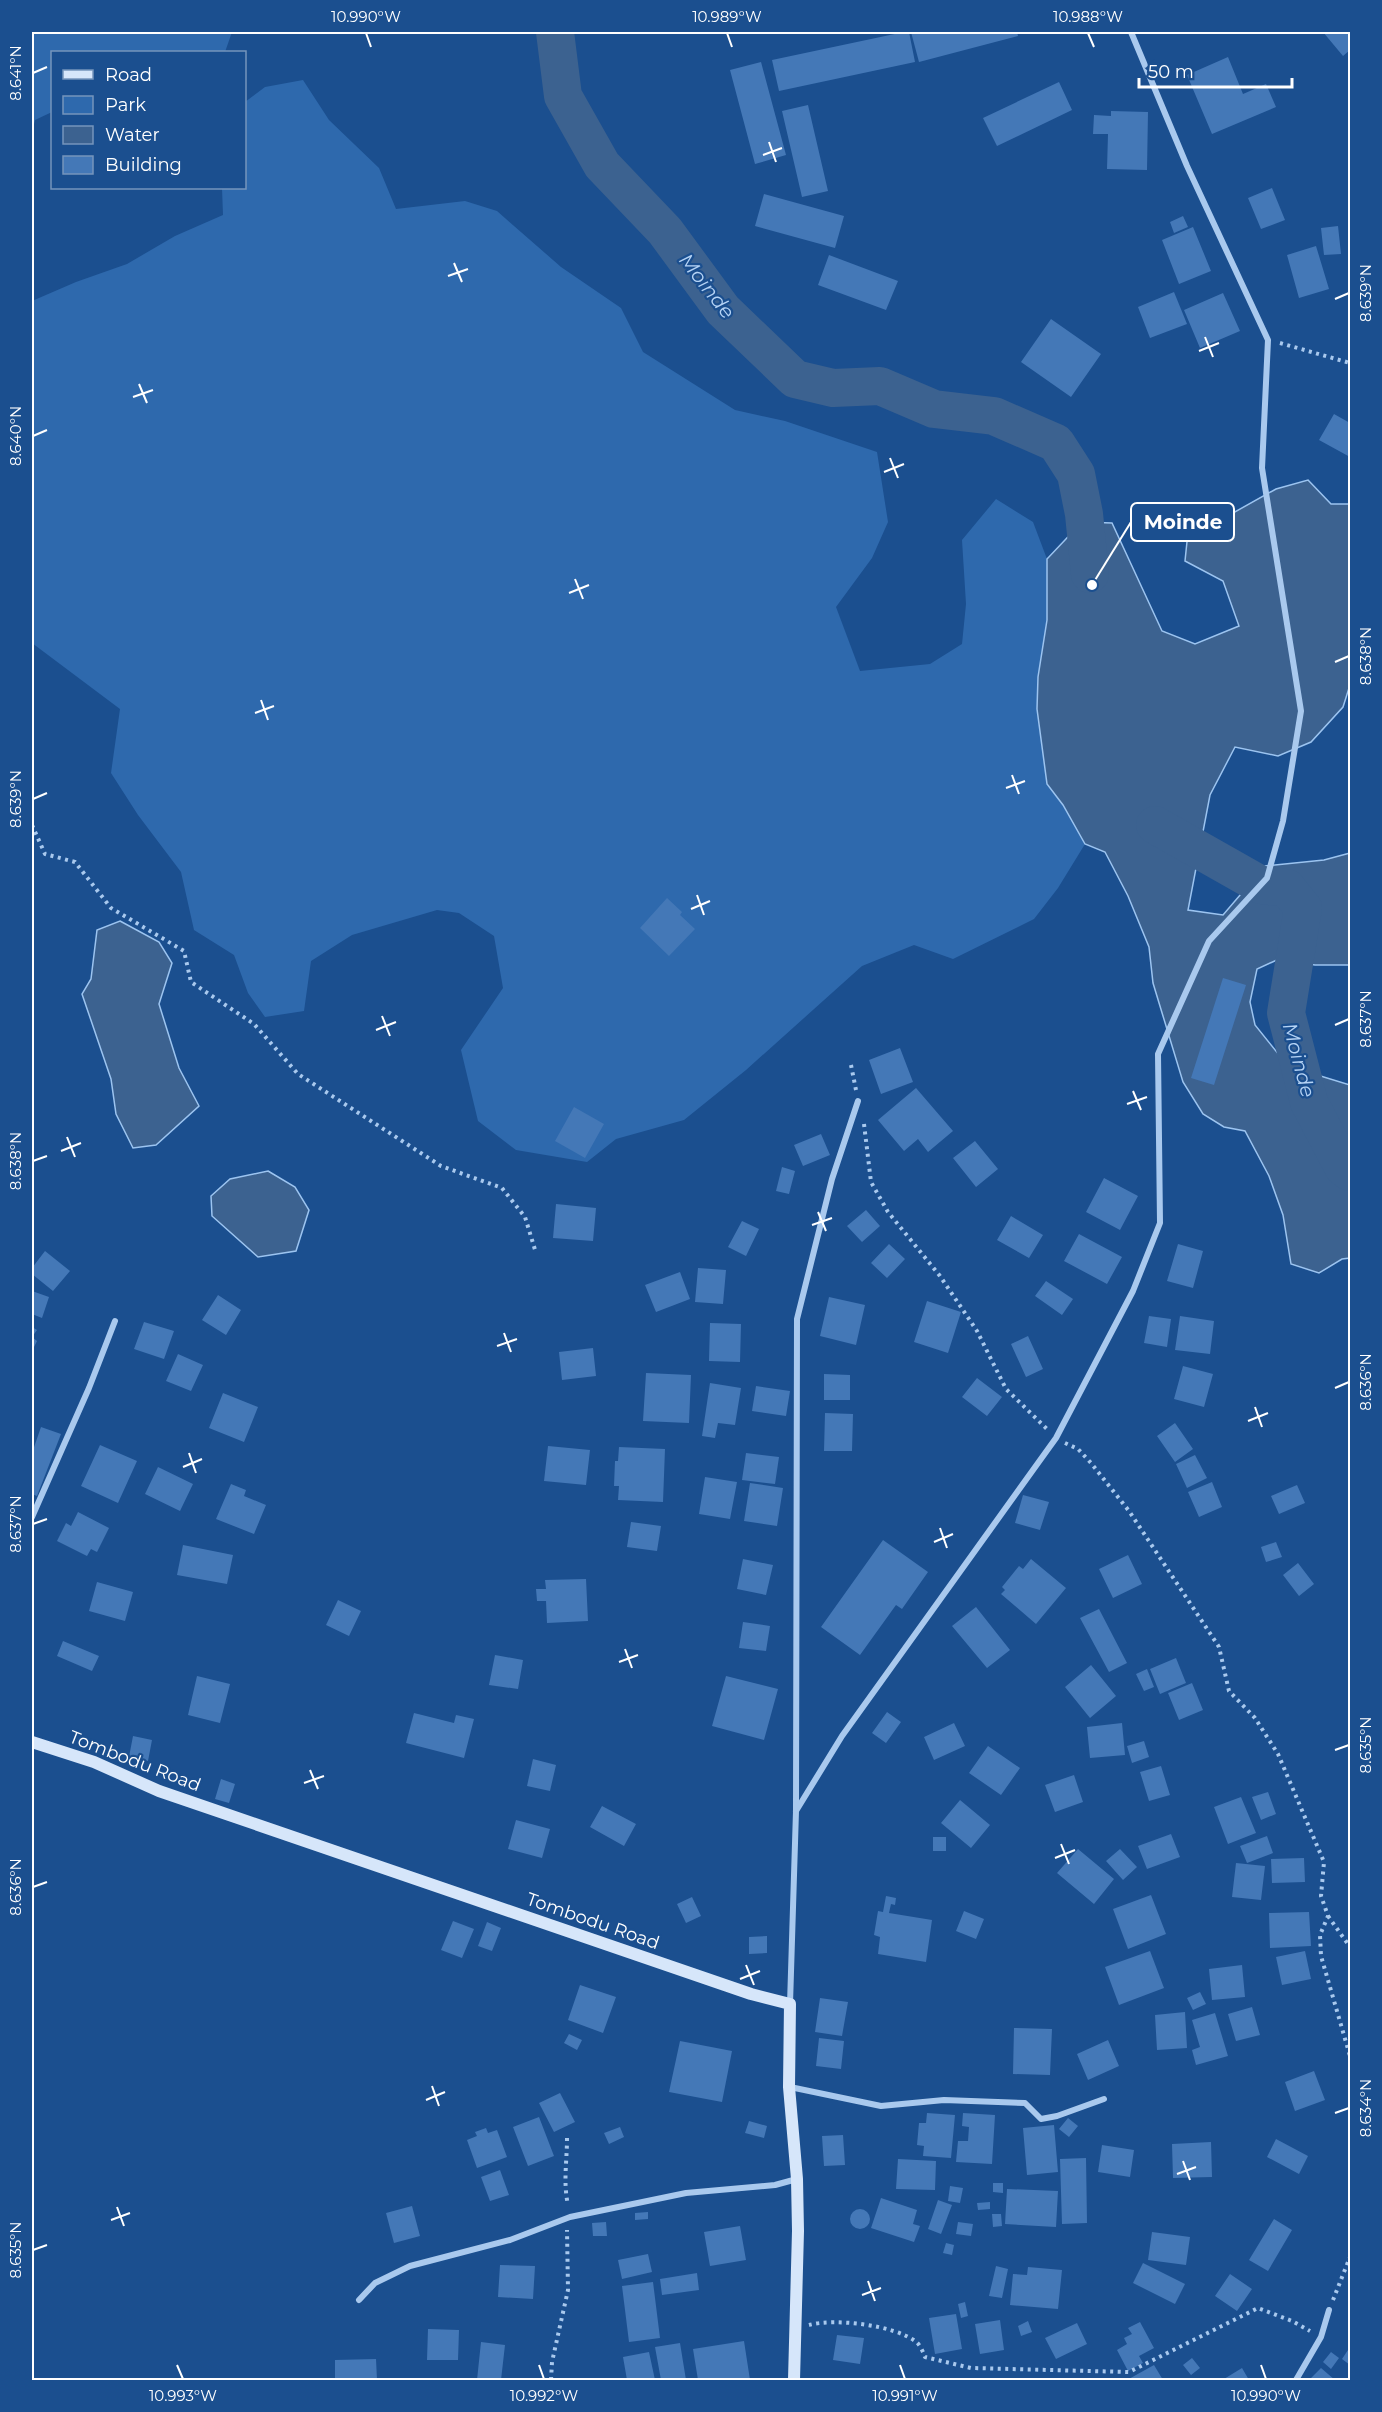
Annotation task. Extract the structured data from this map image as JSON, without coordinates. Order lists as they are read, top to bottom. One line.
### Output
{"streets":{"main road":["Tombodu Road"]},"water":["Moinde"],"places":["Moinde"],"legend":["Road","Park","Water","Building"],"scale_bar":"50 m","coordinates":["10.990°W","10.989°W","10.988°W","8.641°N","8.639°N","8.640°N","8.638°N","8.637°N","8.636°N","8.635°N","8.634°N","10.993°W","10.992°W","10.991°W"]}
